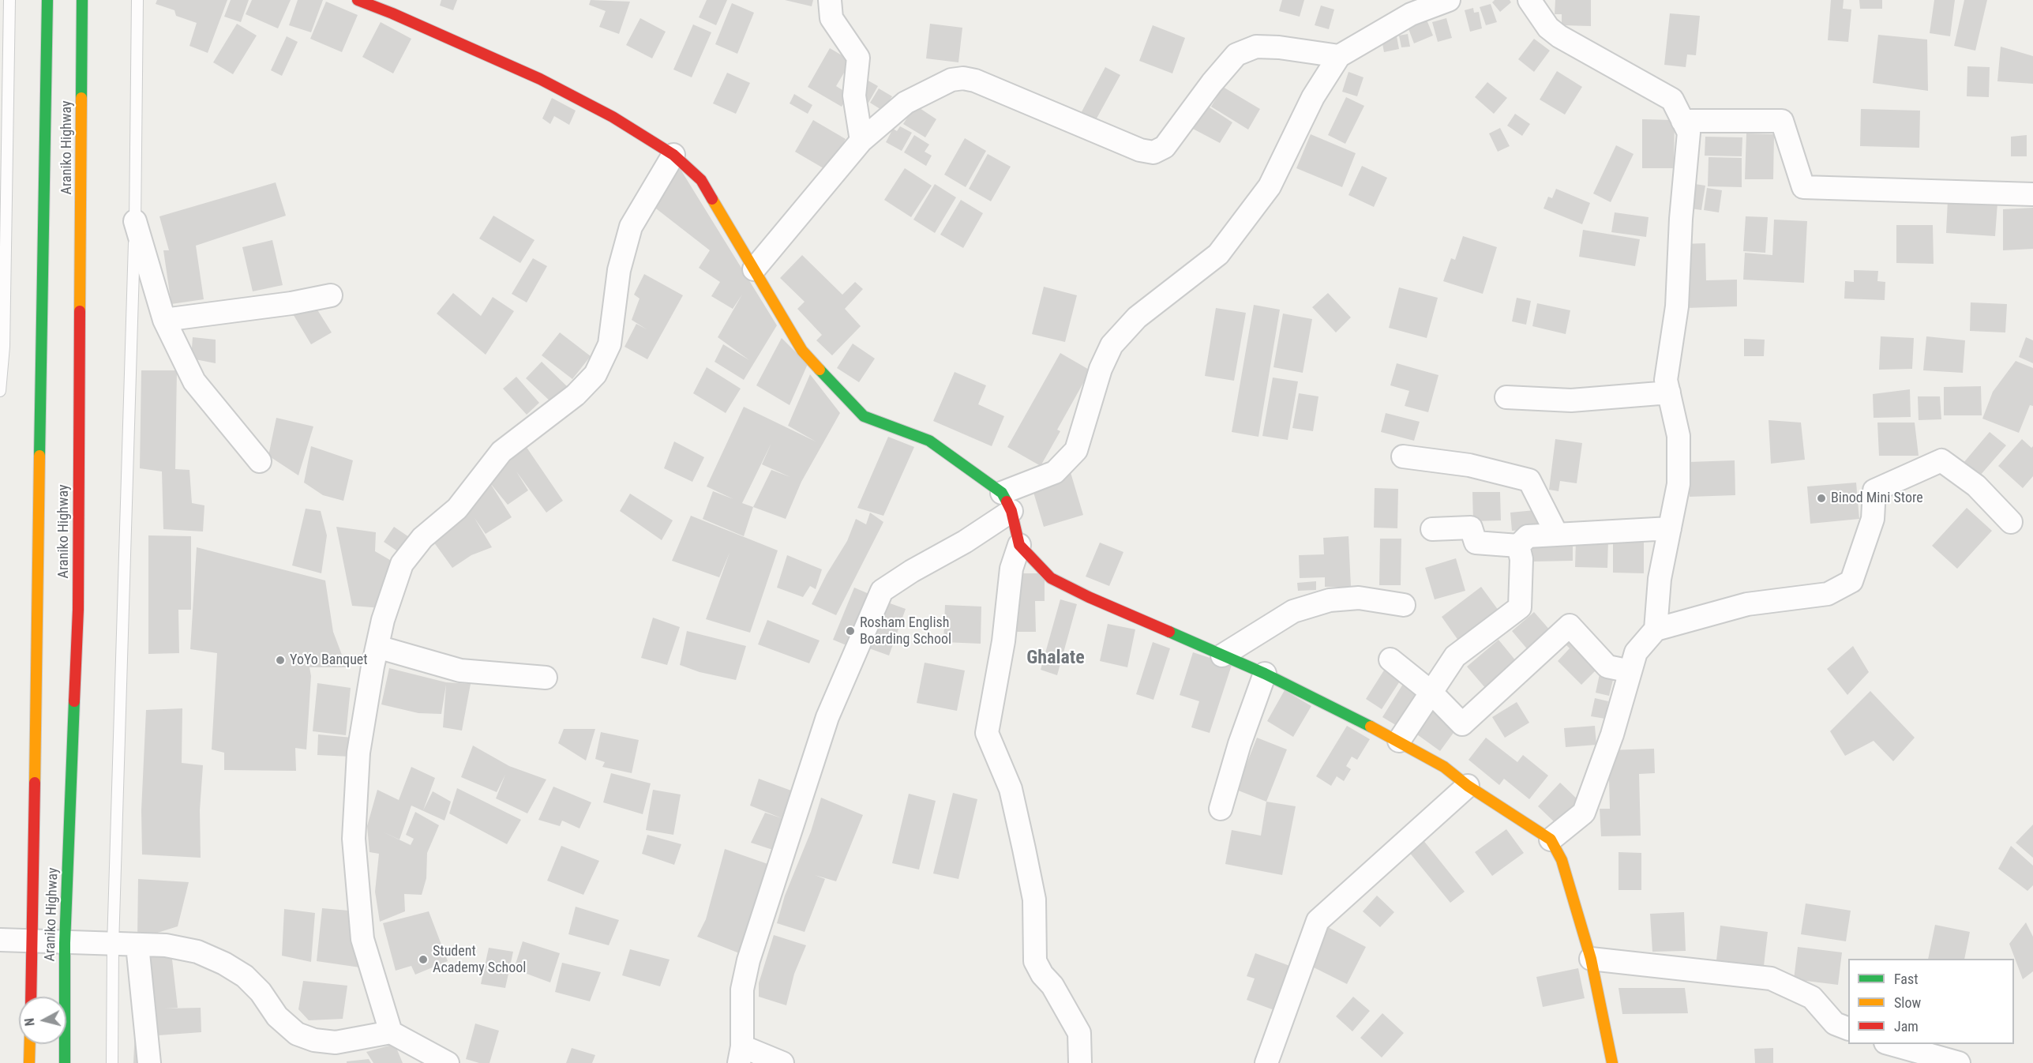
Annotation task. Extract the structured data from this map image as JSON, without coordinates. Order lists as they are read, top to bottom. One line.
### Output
{"streets":{"main road":["Araniko Highway"]},"districts":["Ghalate"],"places":["Binod Mini Store","Rosham English Boarding School","YoYo Banquet","Student Academy School"],"legend":["Fast","Slow","Jam"],"north":"left"}
